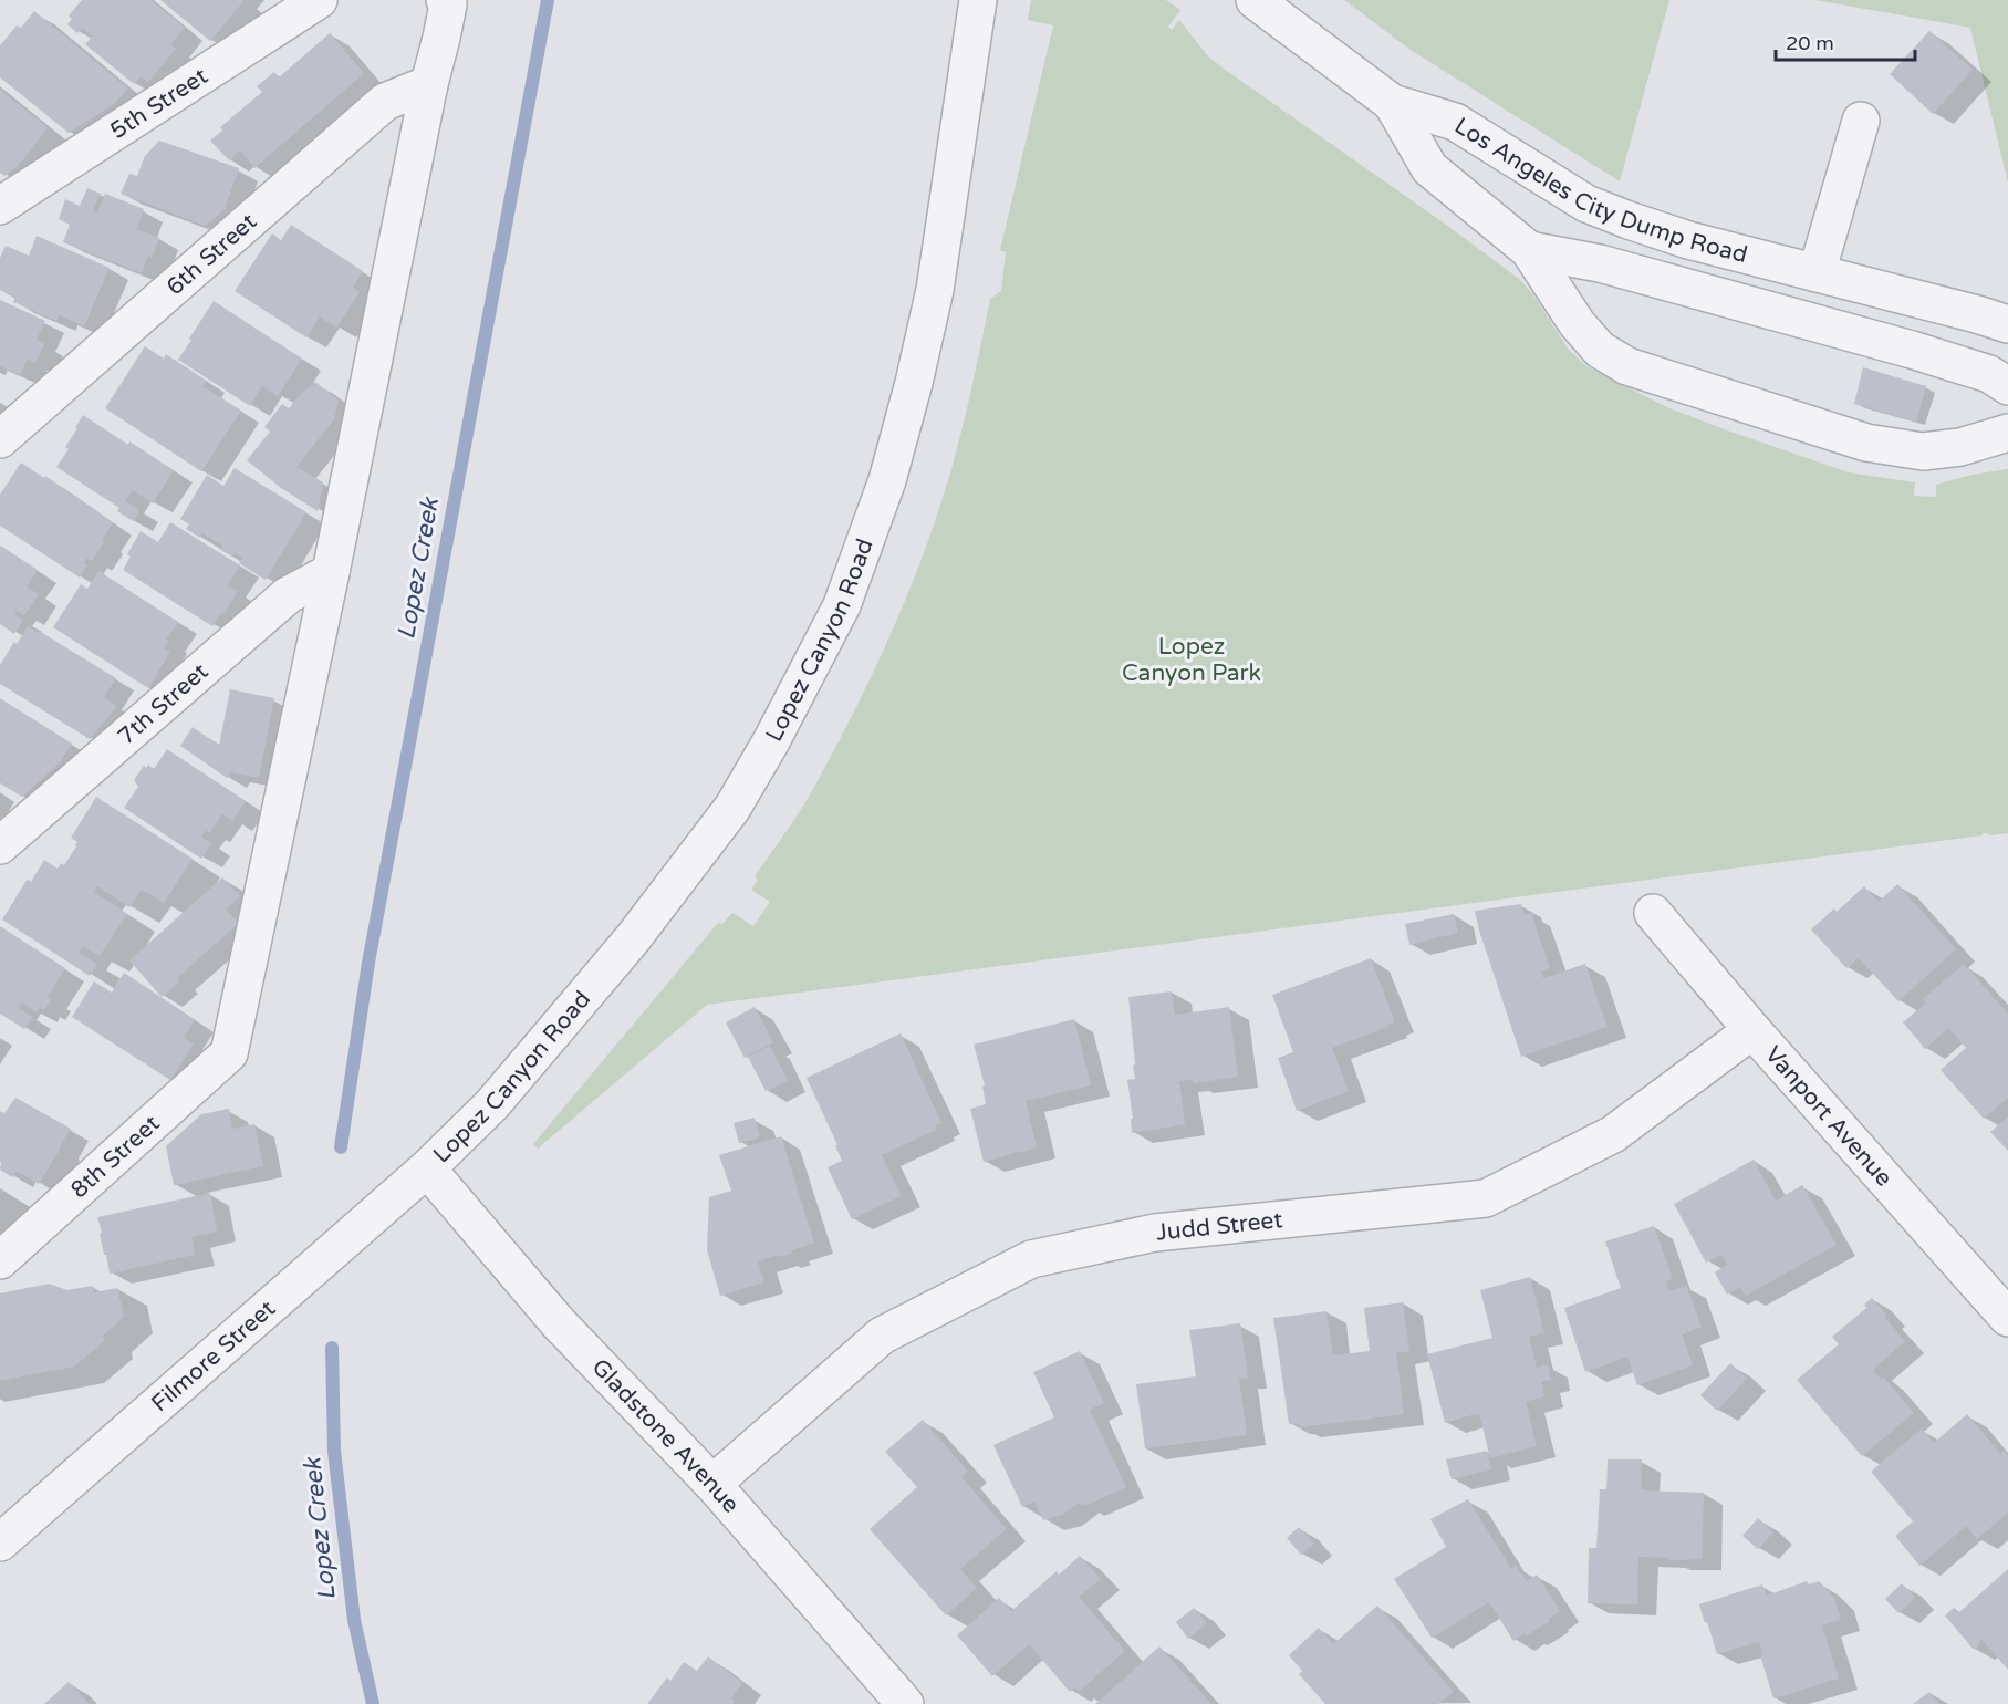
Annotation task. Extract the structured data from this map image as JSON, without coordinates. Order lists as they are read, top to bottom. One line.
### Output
{"streets":{"street":["5th Street","Los Angeles City Dump Road","6th Street","Lopez Canyon Road","7th Street","Vanport Avenue","8th Street","Judd Street","Filmore Street","Gladstone Avenue"]},"crossings":[["Lopez Canyon Road","Filmore Street"],["Lopez Canyon Road","Gladstone Avenue"],["7th Street","8th Street"],["Vanport Avenue","Judd Street"],["Judd Street","Gladstone Avenue"],["Filmore Street","Gladstone Avenue"]],"water":["Lopez Creek"],"parks":["Lopez Canyon Park"],"scale_bar":"20 m"}
